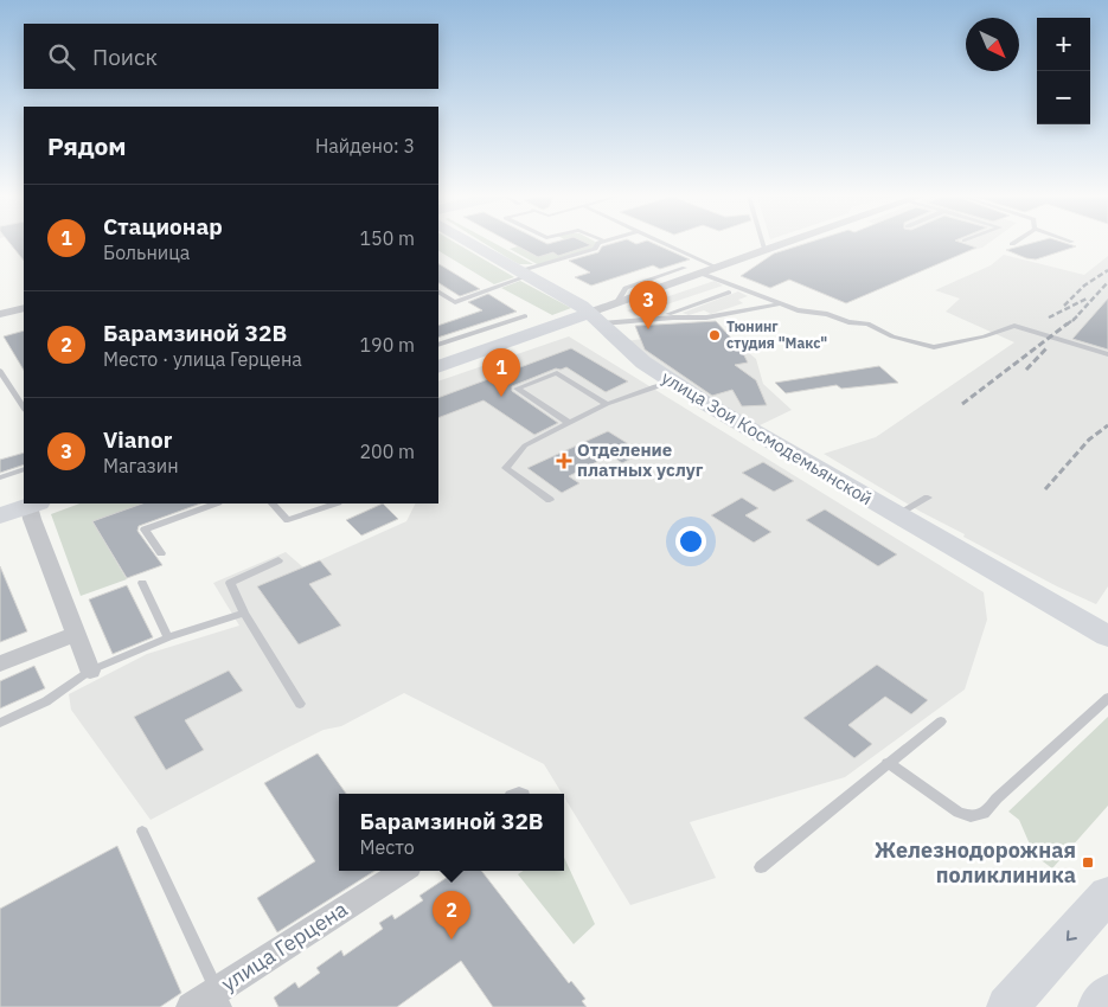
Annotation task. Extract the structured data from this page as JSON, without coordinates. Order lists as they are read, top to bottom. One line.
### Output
{"streets":{"main road":["улица Зои Космодемьянской"],"street":["улица Герцена"]},"places":{"other":["Тюнинг студия \"Макс\""],"health":["Отделение платных услуг"],"transit":["Железнодорожная поликлиника"]},"north":"bottom right","page":{"map_buttons":["+","−"],"search":"Поиск","heading":["Рядом","Найдено: 3"],"list":[{"mark":"1","name":"Стационар","note":"Больница","value":"150 m"},{"mark":"2","name":"Барамзиной 32В","note":"Место · улица Герцена","value":"190 m"},{"mark":"3","name":"Vianor","note":"Магазин","value":"200 m"}],"pins":["3","1","2"],"popup":["Барамзиной 32В","Место"]}}
